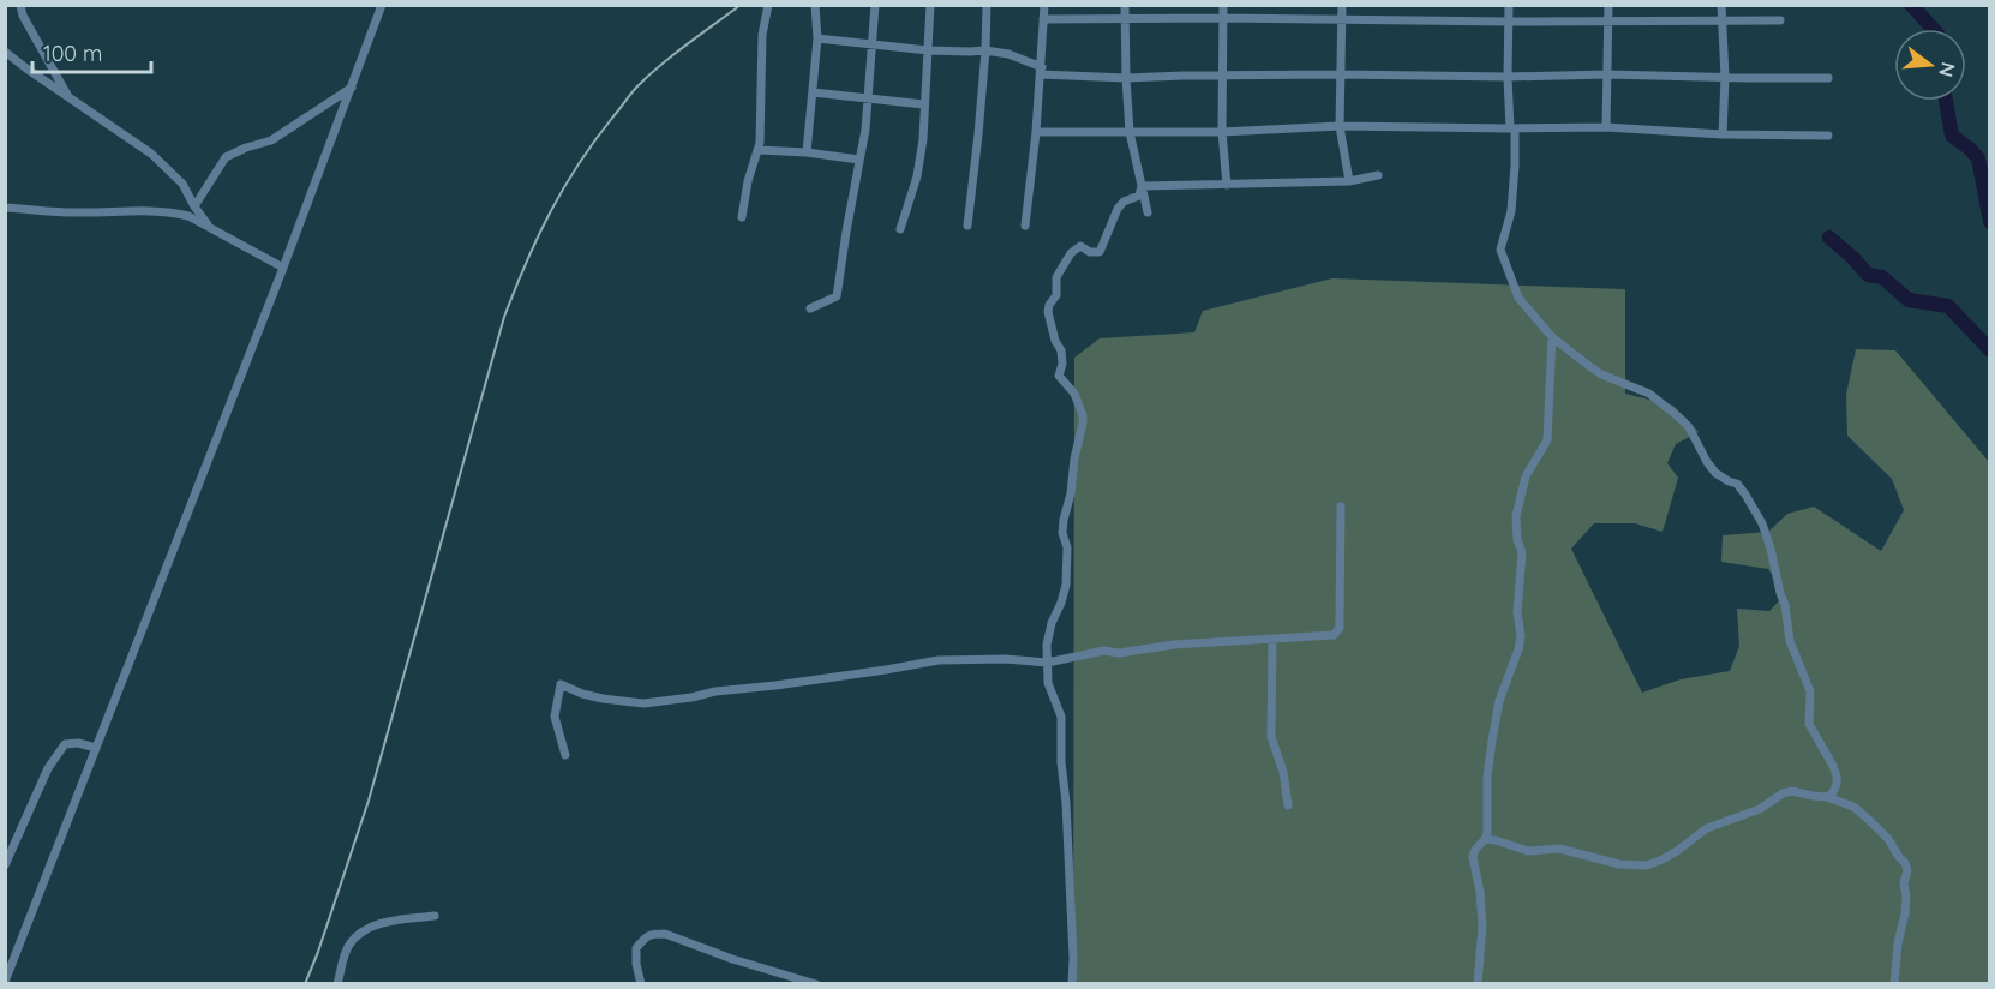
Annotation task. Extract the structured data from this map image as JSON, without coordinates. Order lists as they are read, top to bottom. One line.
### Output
{"scale_bar":"100 m","north":"right"}
